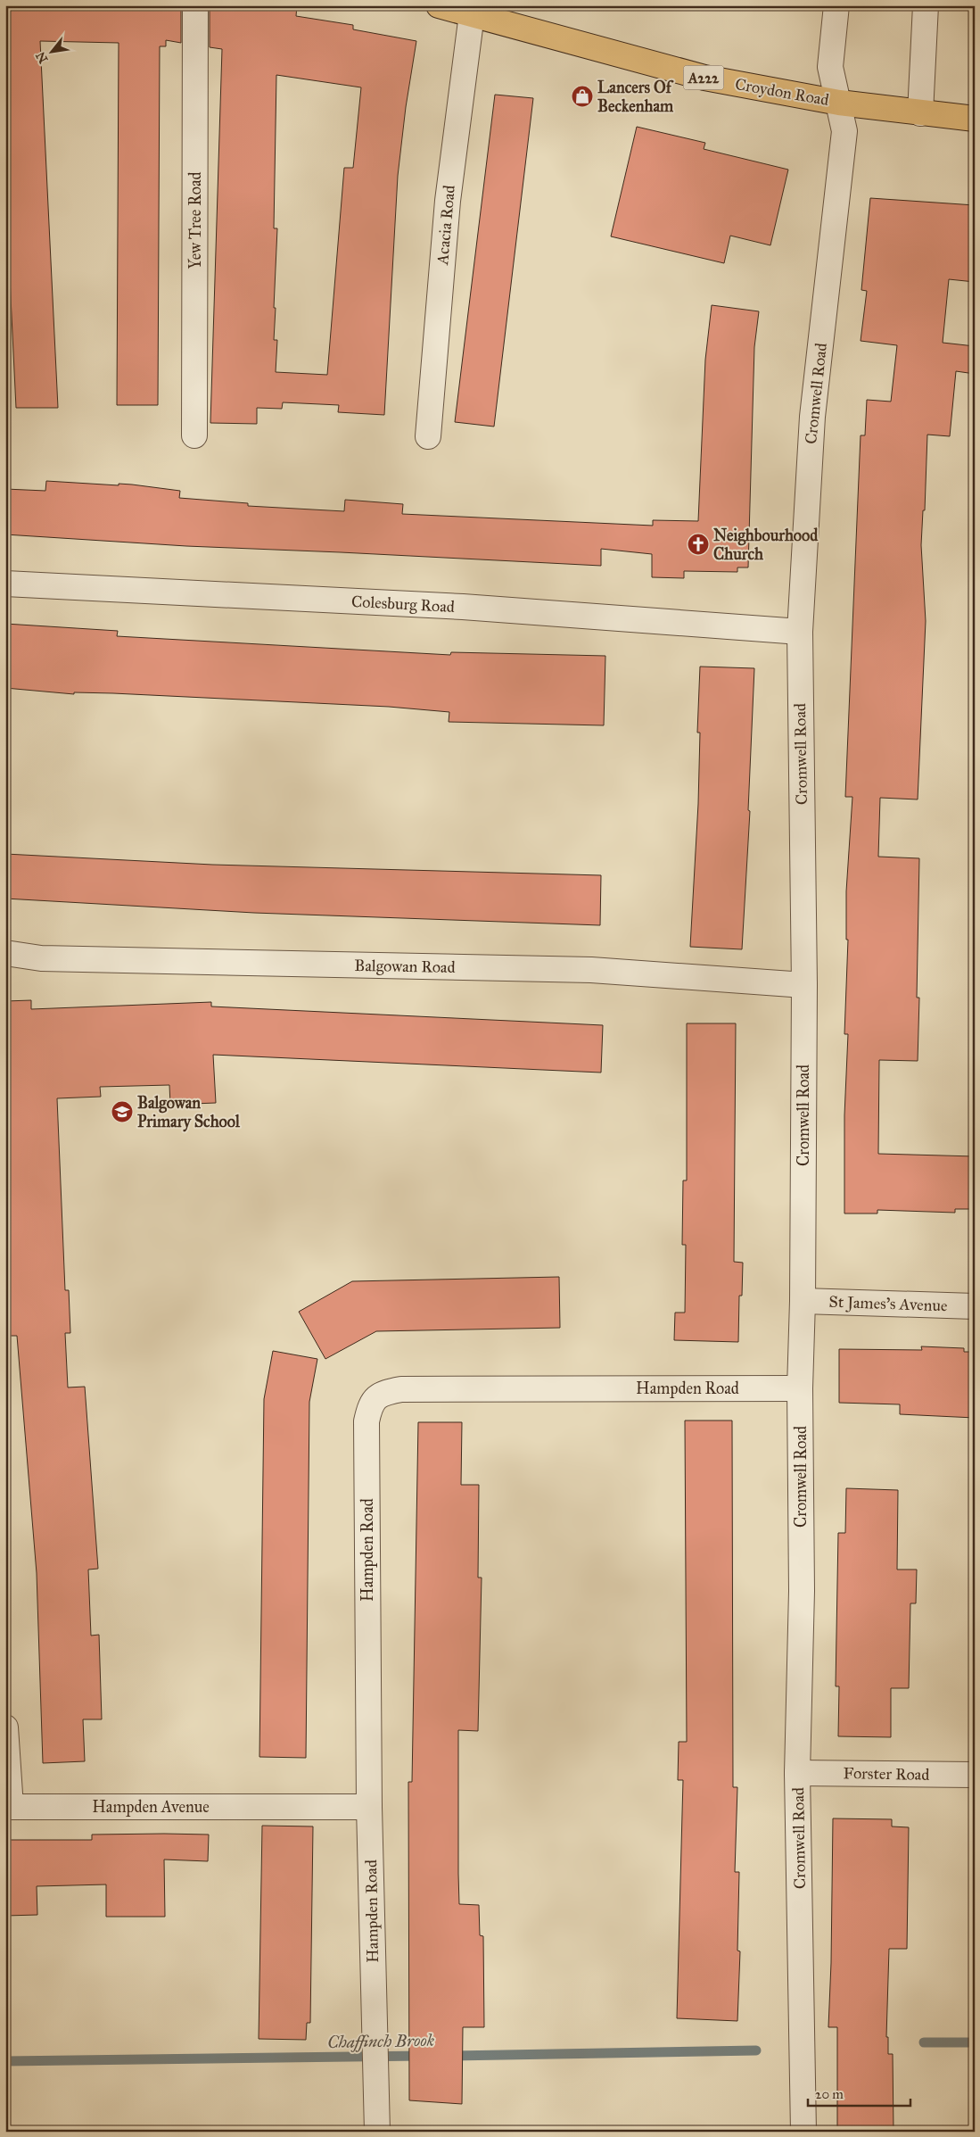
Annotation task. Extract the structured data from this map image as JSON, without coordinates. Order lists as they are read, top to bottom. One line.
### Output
{"streets":{"main road":["A222","Croydon Road"],"street":["Yew Tree Road","Acacia Road","Cromwell Road","Colesburg Road","Balgowan Road","St James's Avenue","Hampden Road","Forster Road","Hampden Avenue"]},"crossings":[["Croydon Road","Acacia Road"],["Croydon Road","Cromwell Road"],["Cromwell Road","Colesburg Road"],["Cromwell Road","Balgowan Road"],["Cromwell Road","St James's Avenue"],["Cromwell Road","Hampden Road"],["Cromwell Road","Forster Road"],["Hampden Road","Hampden Avenue"]],"water":["Chaffinch Brook"],"places":{"shop":["Lancers Of Beckenham"],"church":["Neighbourhood Church"],"school or university":["Balgowan Primary School"]},"scale_bar":"20 m","north":"bottom left"}
